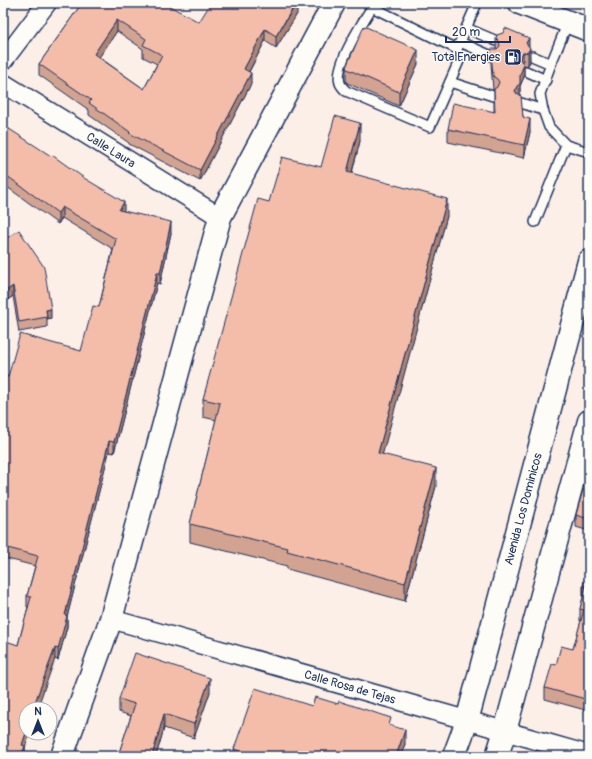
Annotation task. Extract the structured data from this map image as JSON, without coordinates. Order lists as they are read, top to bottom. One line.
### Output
{"streets":{"street":["Calle Laura","Avenida Los Dominicos","Calle Rosa de Tejas"]},"crossings":[["Avenida Los Dominicos","Calle Rosa de Tejas"]],"places":{"fuel station":["TotalEnergies"]},"scale_bar":"20 m","north":"top"}
